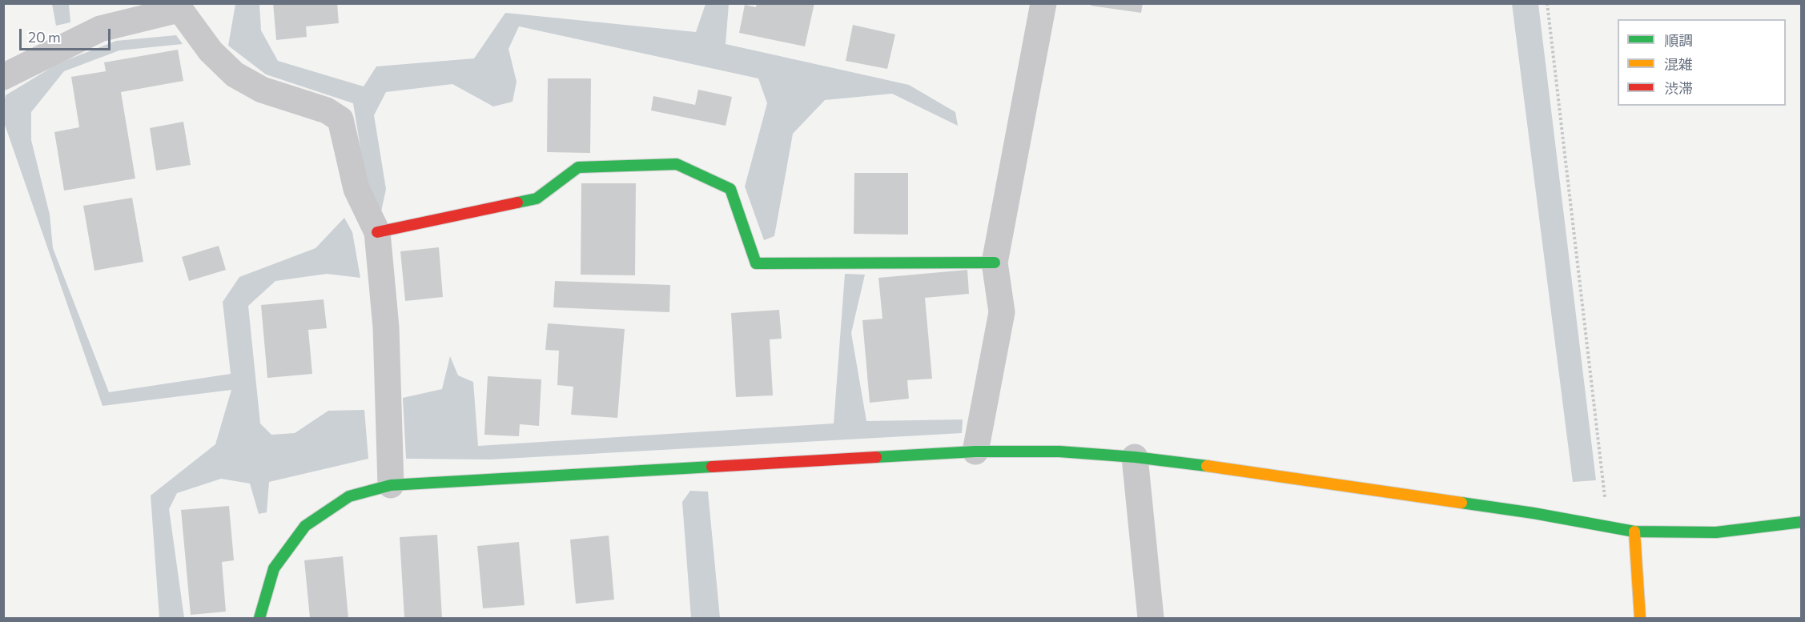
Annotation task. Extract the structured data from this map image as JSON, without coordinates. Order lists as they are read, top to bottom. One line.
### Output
{"legend":["順調","混雑","渋滞"],"scale_bar":"20 m"}
